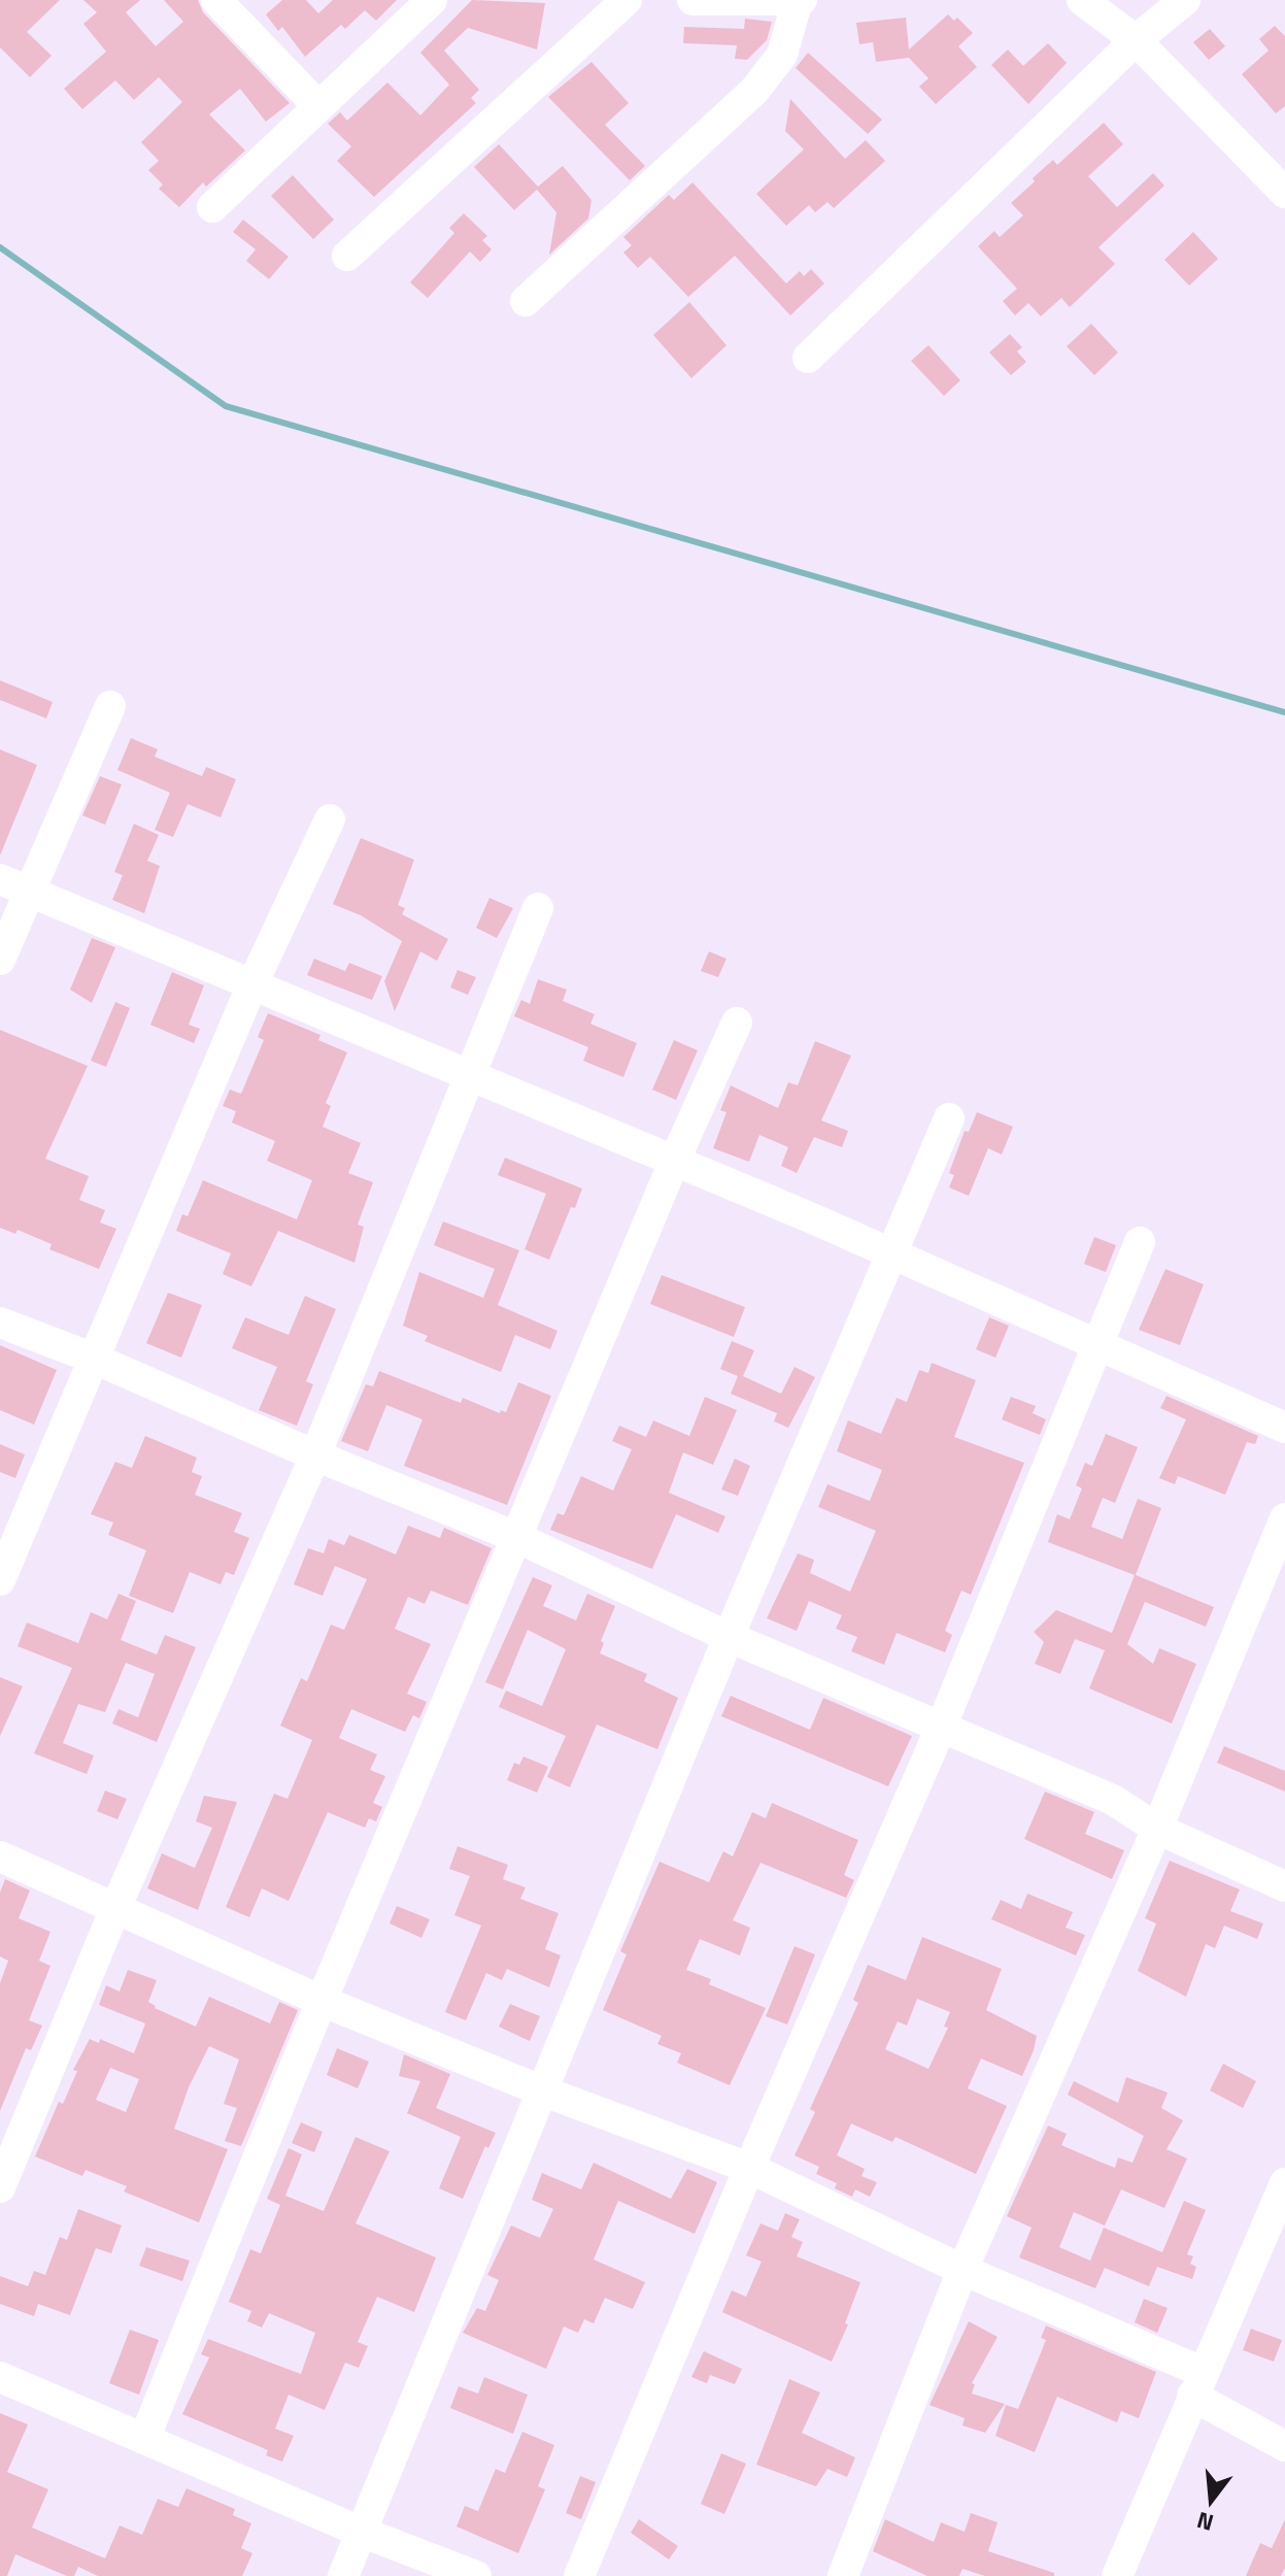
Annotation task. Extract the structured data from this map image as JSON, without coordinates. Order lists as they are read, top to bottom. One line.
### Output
{"north":"bottom"}
